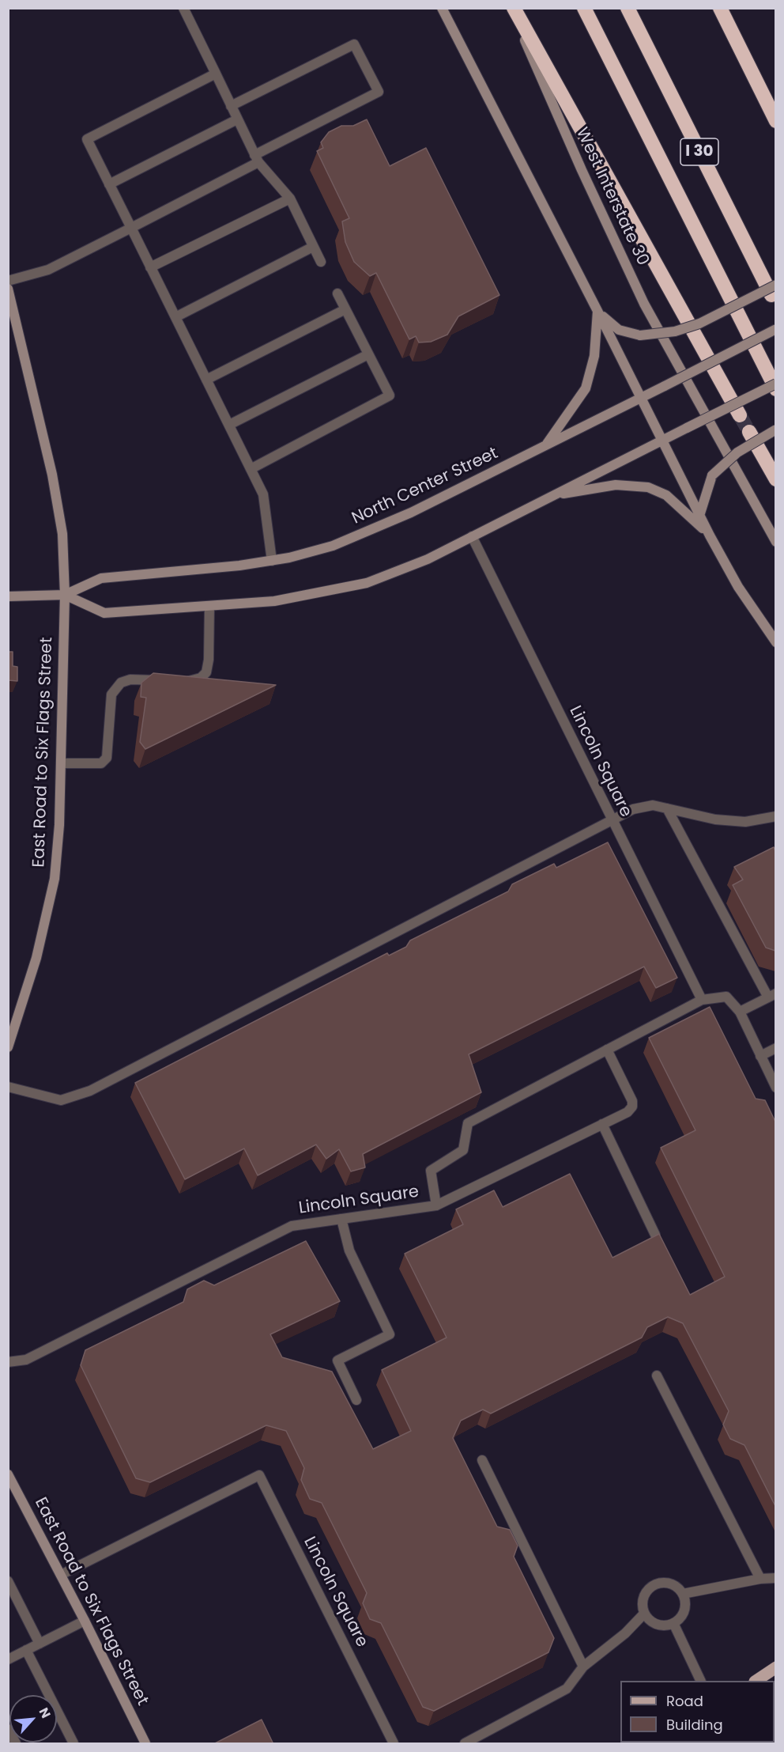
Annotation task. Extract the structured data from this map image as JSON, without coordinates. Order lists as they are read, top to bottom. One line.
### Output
{"streets":{"highway":["I 30"],"main road":["West Interstate 30","North Center Street","East Road to Six Flags Street"],"street":["Lincoln Square"]},"crossings":[["North Center Street","East Road to Six Flags Street"],["North Center Street","Lincoln Square"],["East Road to Six Flags Street","Lincoln Square"]],"legend":["Road","Building"],"north":"top right"}
